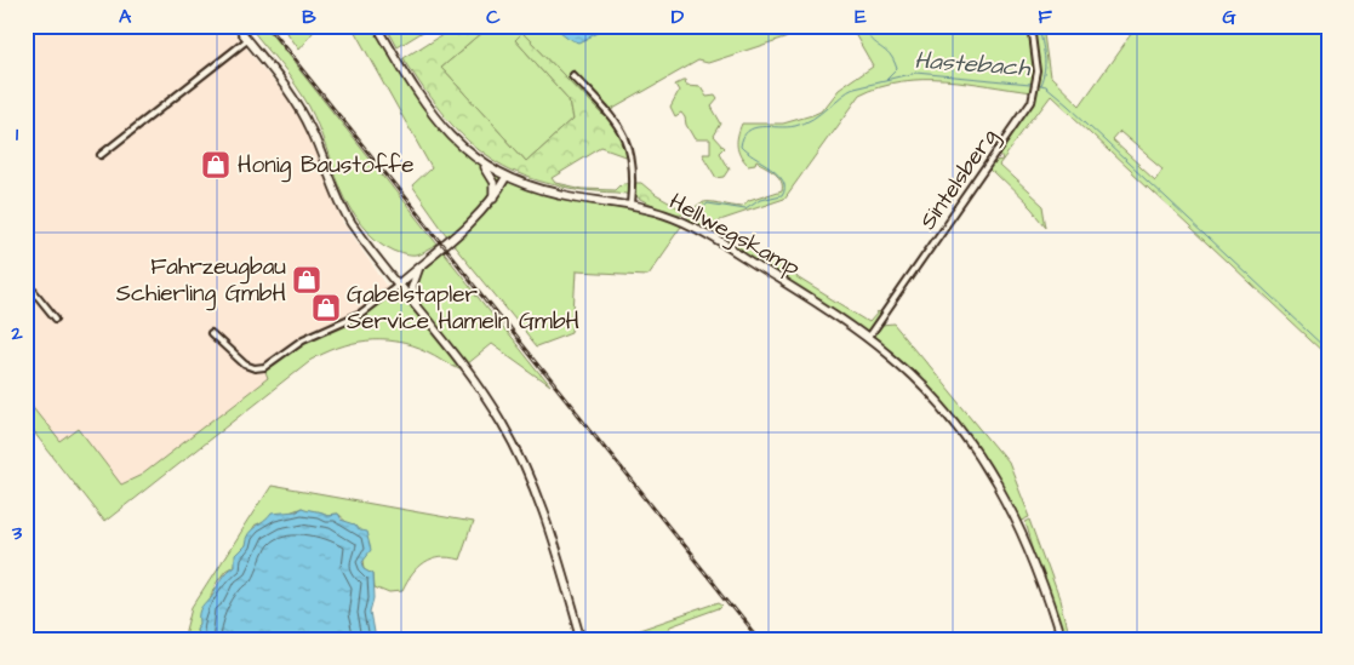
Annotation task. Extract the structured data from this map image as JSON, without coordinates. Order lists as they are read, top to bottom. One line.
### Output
{"streets":{"main road":["Hellwegskamp"],"street":["Sintelsberg"]},"crossings":[["Sintelsberg","Hellwegskamp"]],"water":["Hastebach"],"places":{"shop":["Honig Baustoffe","Fahrzeugbau Schierling GmbH","Gabelstapler Service Hameln GmbH"]},"grid":{"columns":["A","B","C","D","E","F","G"],"rows":["1","2","3"]}}
